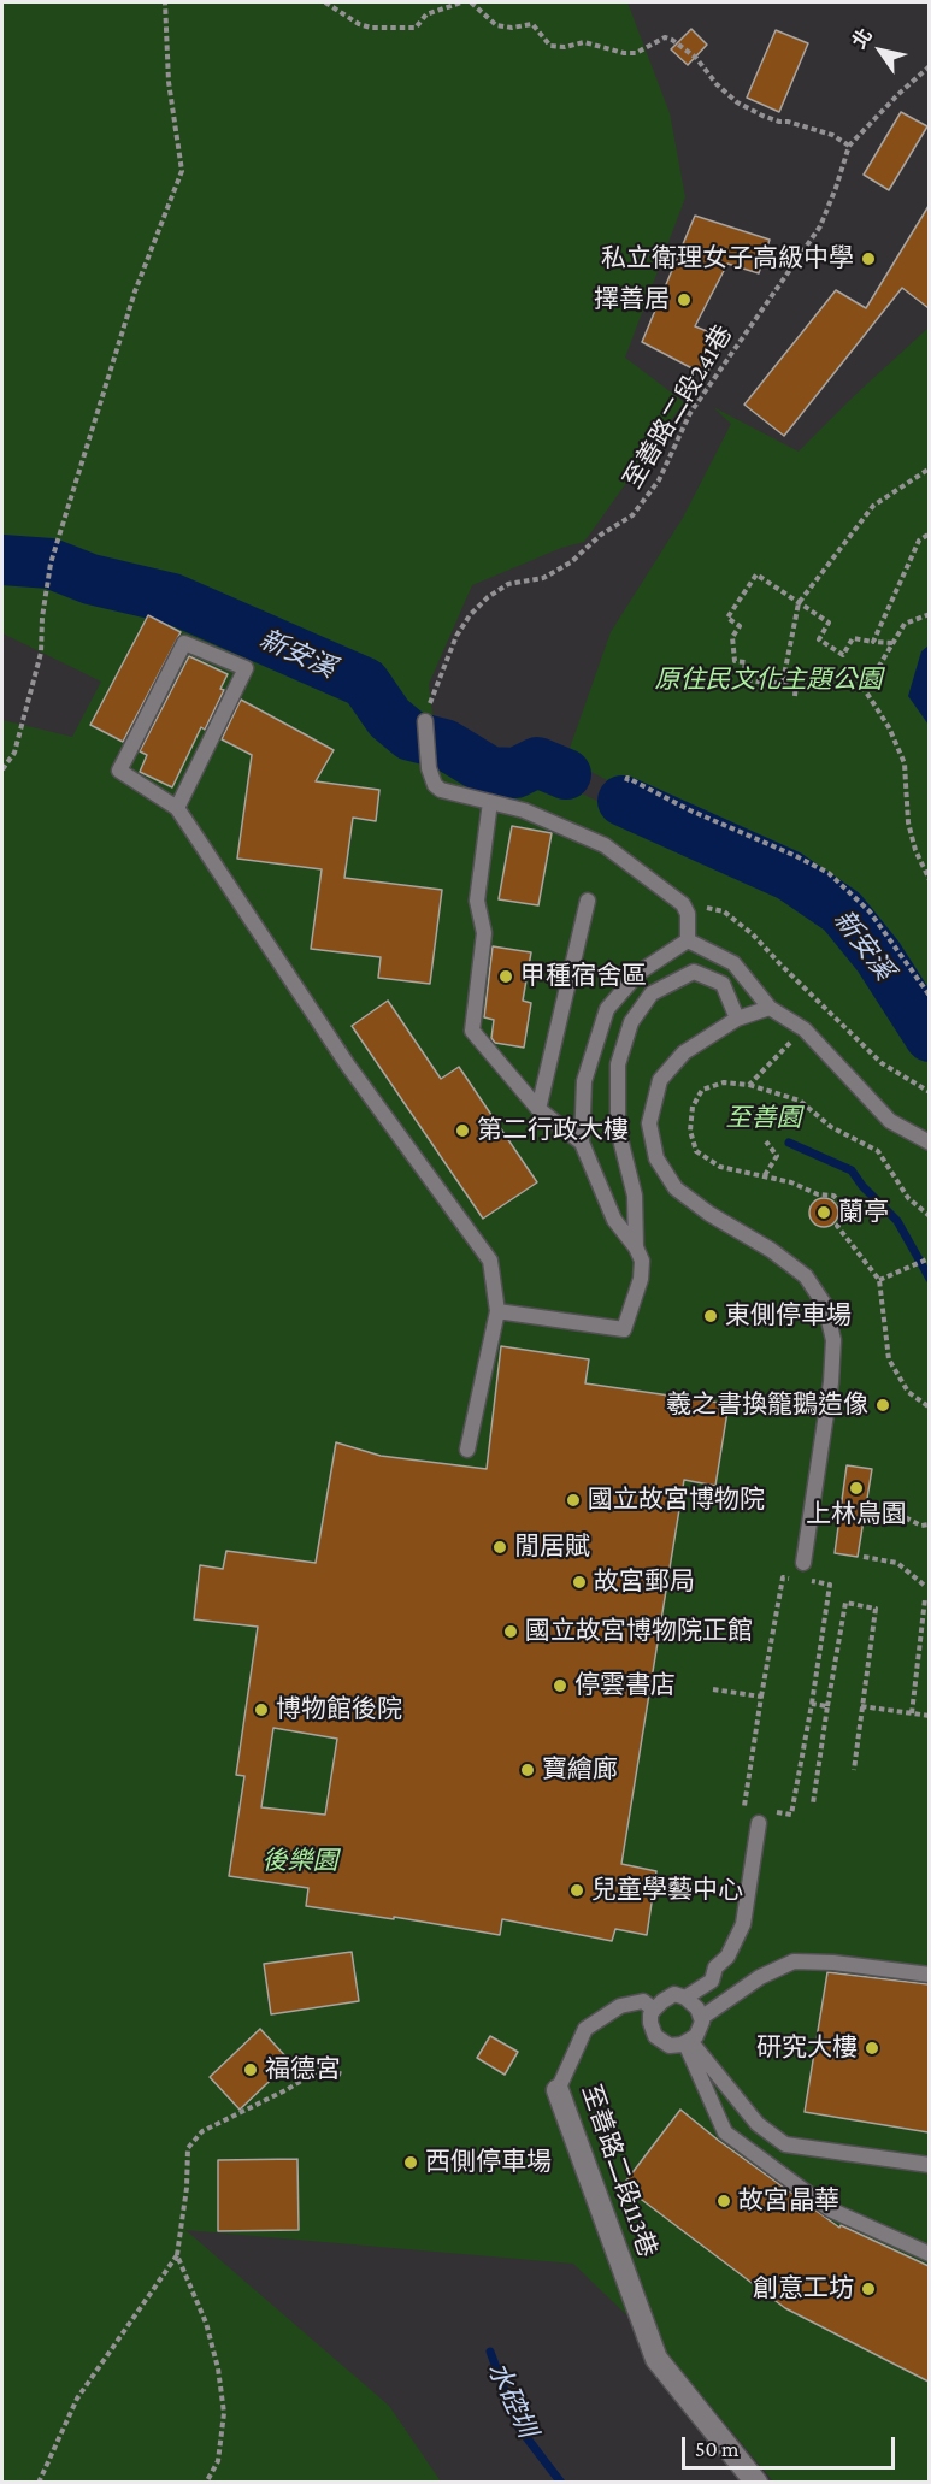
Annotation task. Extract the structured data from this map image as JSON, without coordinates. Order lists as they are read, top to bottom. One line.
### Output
{"streets":{"street":["至善路二段113巷"],"path":["至善路二段241巷"]},"water":["新安溪","水硿圳"],"parks":["原住民文化主題公園","至善園","後樂園"],"places":["私立衛理女子高級中學","擇善居","甲種宿舍區","第二行政大樓","蘭亭","東側停車場","羲之書換籠鵝造像","上林鳥園","國立故宮博物院","閒居賦","故宮郵局","國立故宮博物院正館","停雲書店","博物館後院","寶繪廊","兒童學藝中心","研究大樓","福德宮","西側停車場","故宮晶華","創意工坊"],"scale_bar":"50 m","north":"top left"}
